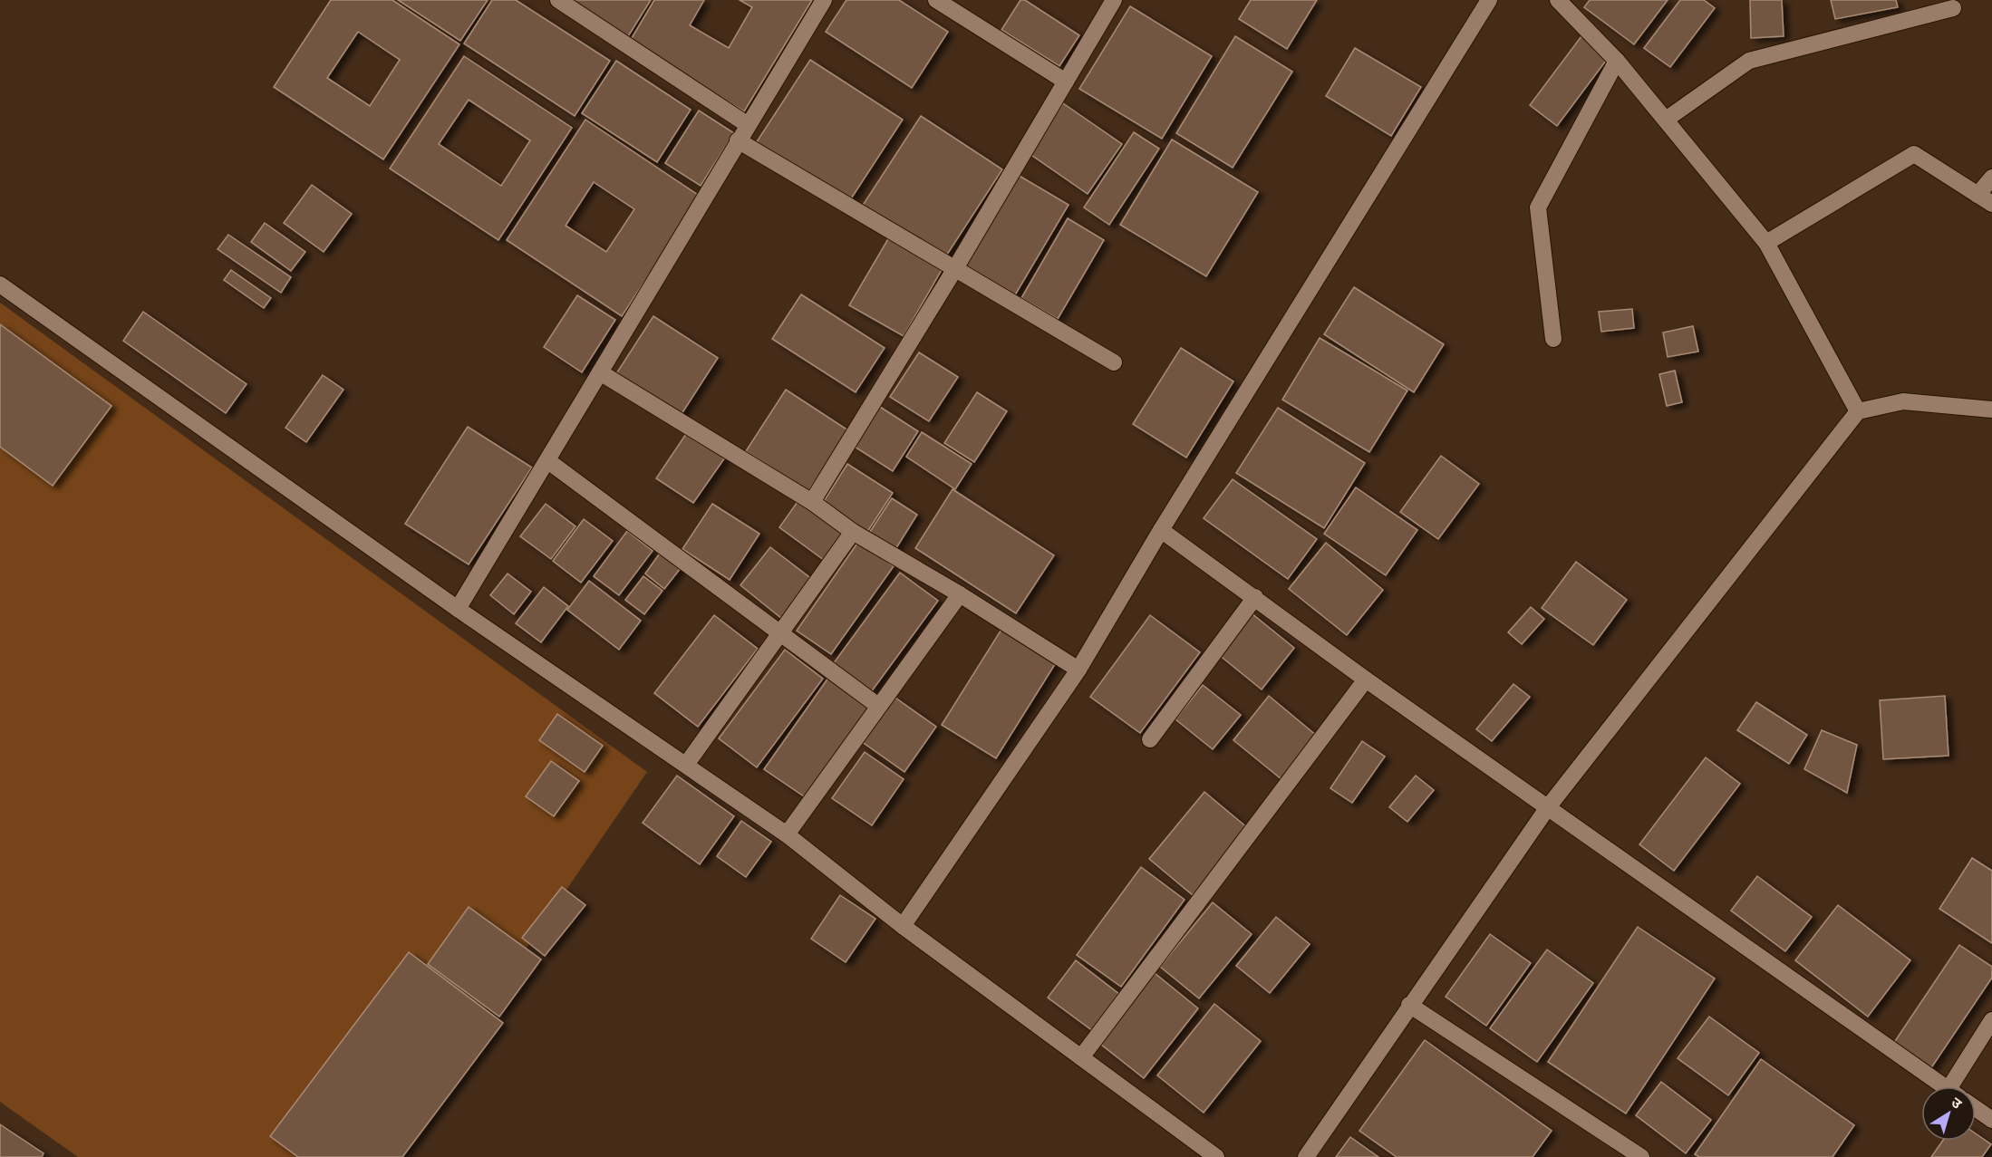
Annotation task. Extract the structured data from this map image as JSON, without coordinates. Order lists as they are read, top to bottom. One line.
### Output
{"north":"top right"}
